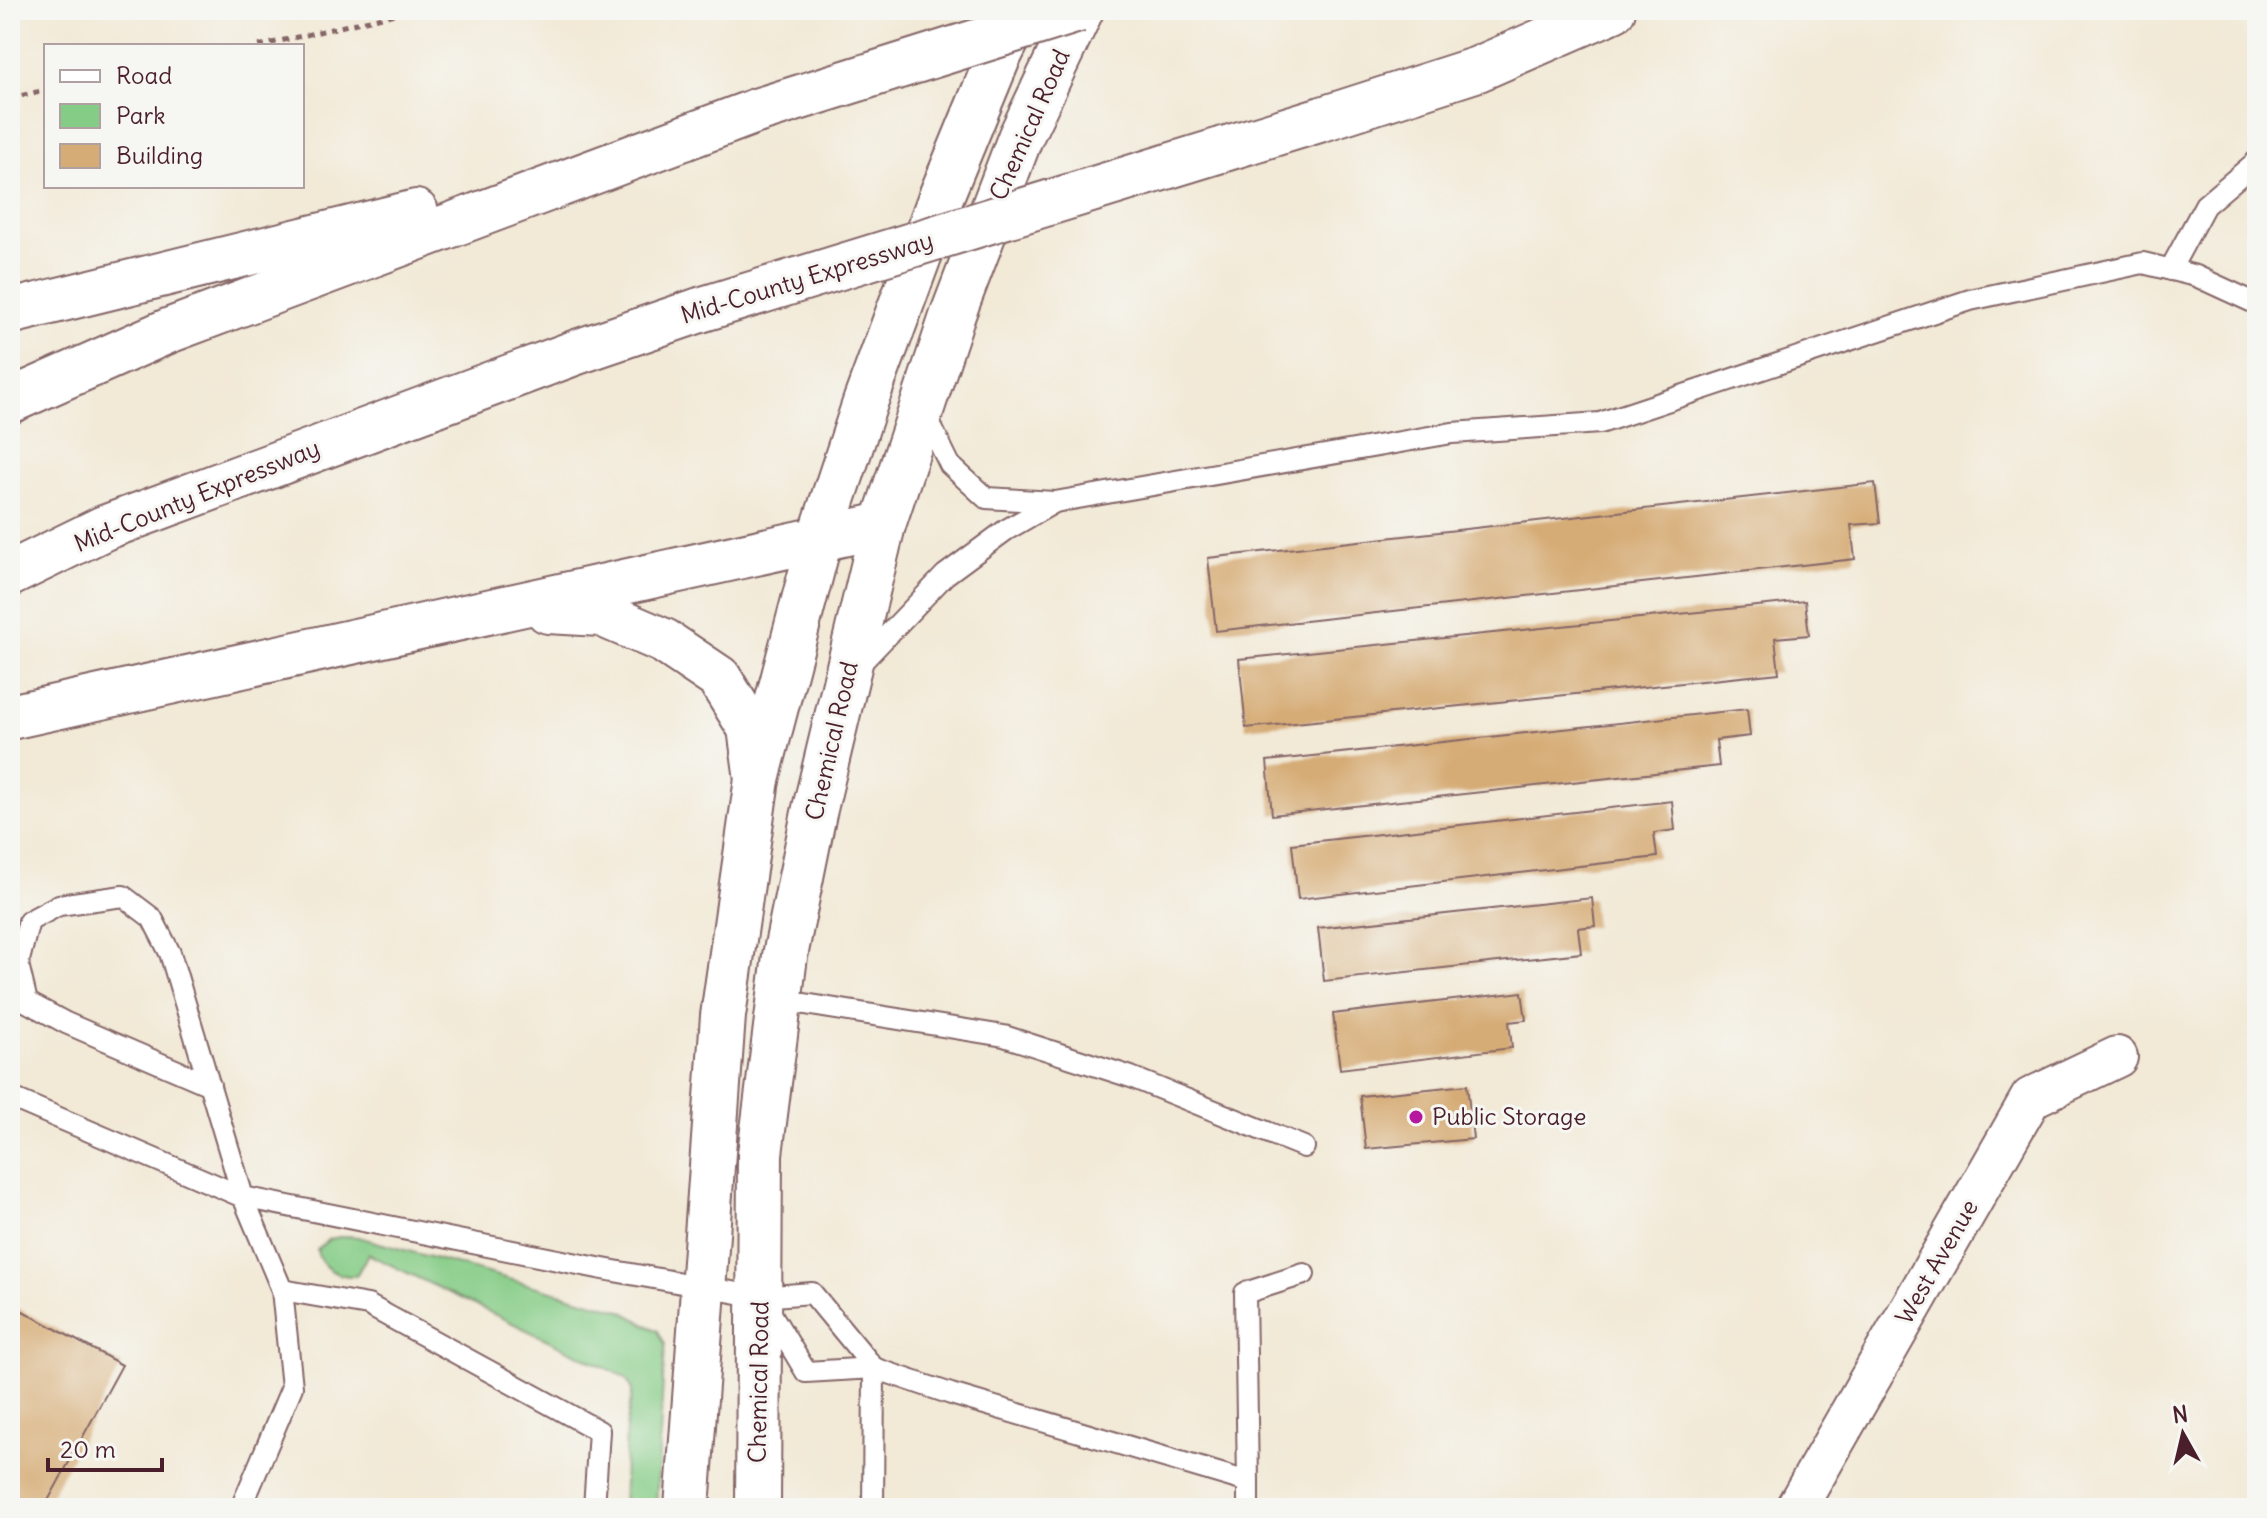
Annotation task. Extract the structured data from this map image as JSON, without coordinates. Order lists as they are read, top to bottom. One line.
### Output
{"streets":{"main road":["Chemical Road","Mid-County Expressway"],"street":["West Avenue"]},"places":["Public Storage"],"legend":["Road","Park","Building"],"scale_bar":"20 m","north":"top"}
